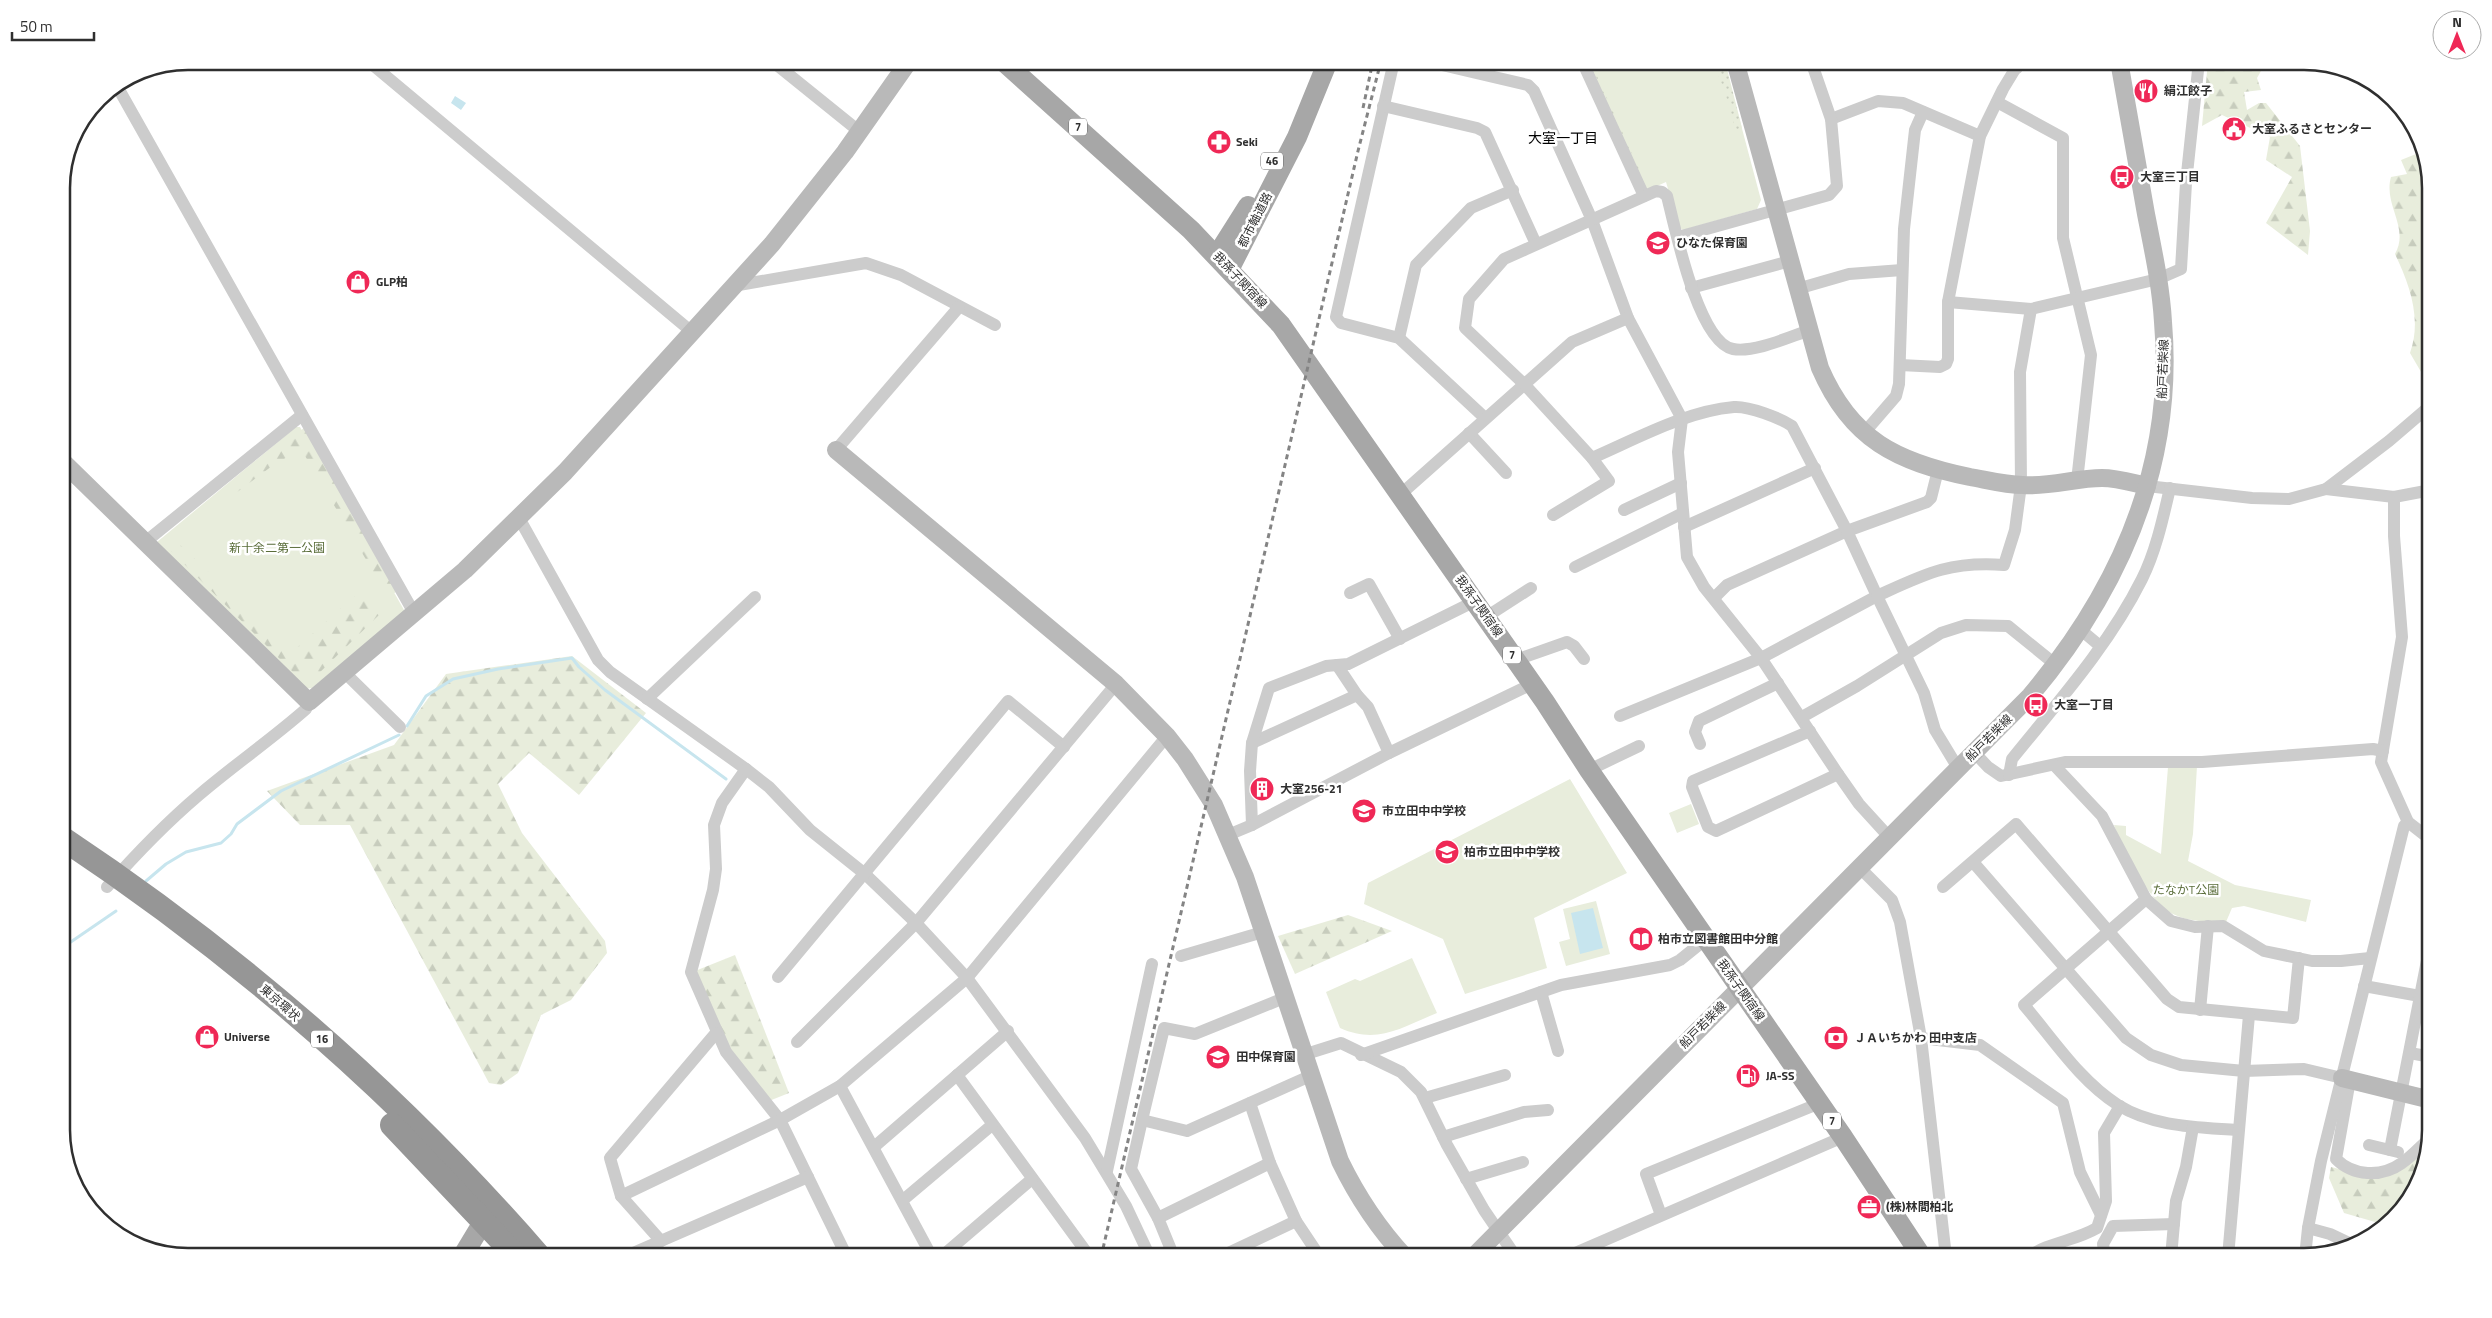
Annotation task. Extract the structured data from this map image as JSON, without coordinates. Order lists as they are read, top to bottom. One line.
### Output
{"streets":{"highway":["東京環状","16"],"main road":["7","46","都市軸道路","我孫子関宿線"],"street":["船戸若柴線"]},"crossings":[["都市軸道路","我孫子関宿線"],["我孫子関宿線","船戸若柴線"]],"districts":["大室一丁目"],"parks":["新十余二第一公園","たなかT公園"],"places":{"restaurant":["絹江餃子"],"public building":["大室ふるさとセンター"],"pharmacy":["Seki"],"bus stop":["大室三丁目","大室一丁目"],"school or university":["ひなた保育園","市立田中中学校","柏市立田中中学校","田中保育園"],"shop":["GLP柏","Universe"],"building":["大室256-21"],"library":["柏市立図書館田中分館"],"bank":["ＪＡいちかわ 田中支店"],"fuel station":["JA-SS"],"office":["(株)林間柏北"]},"scale_bar":"50 m","north":"top"}
